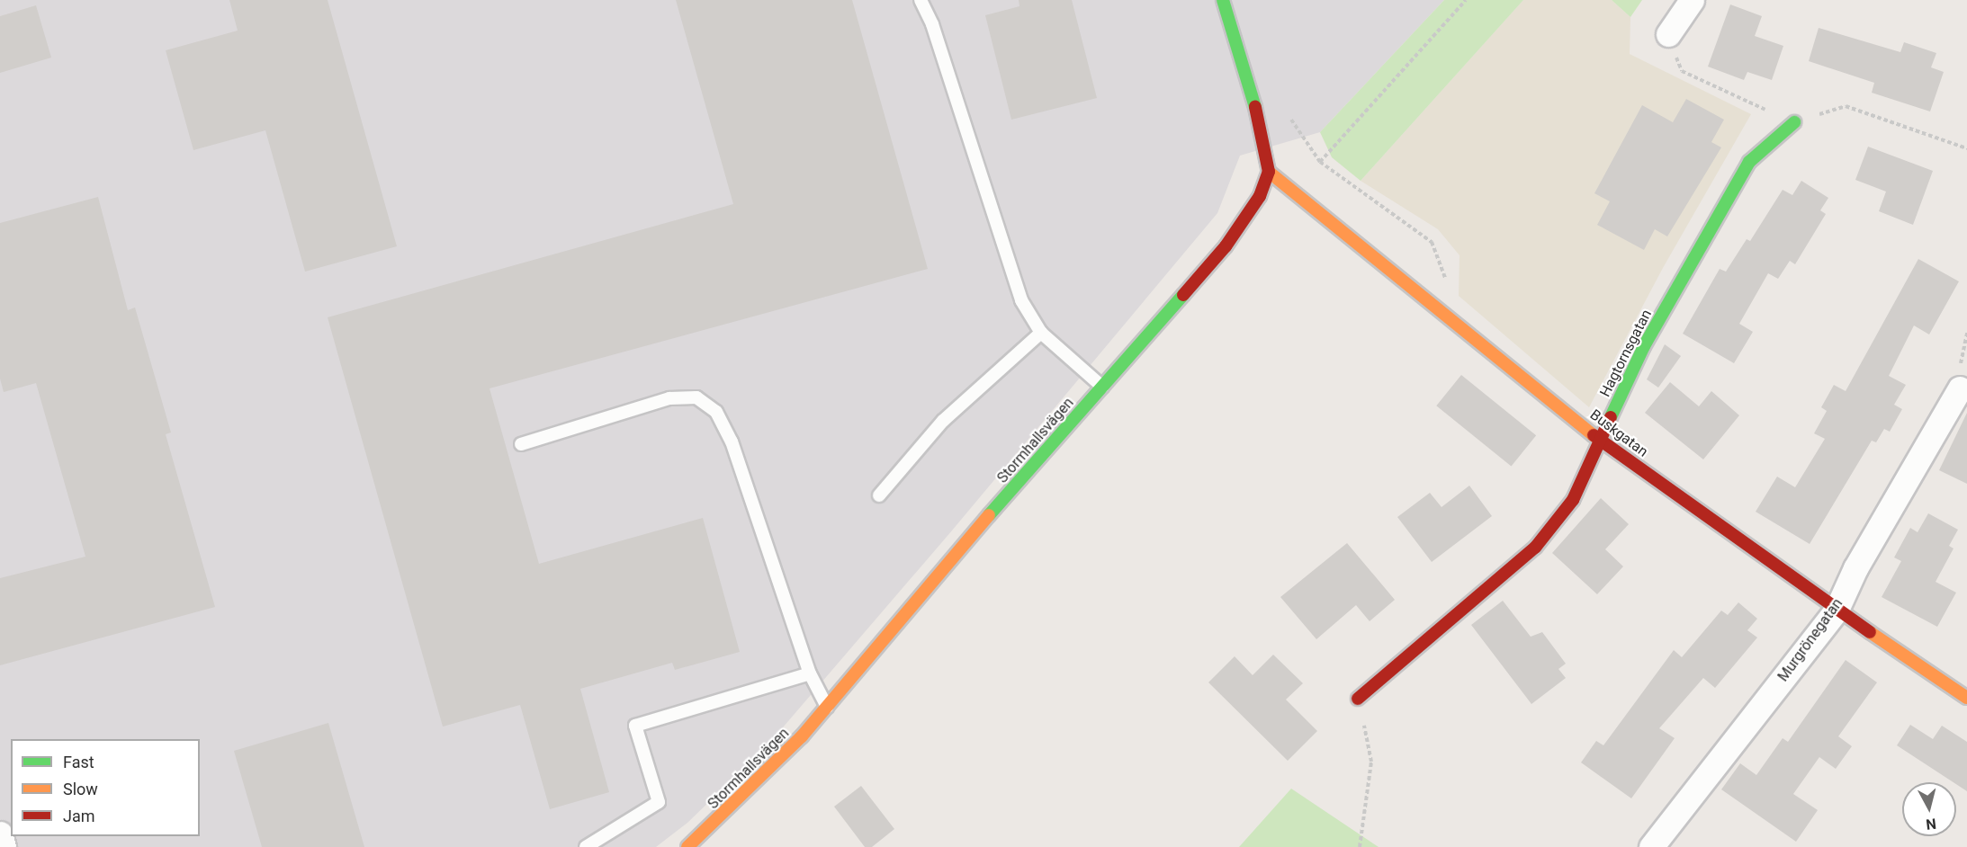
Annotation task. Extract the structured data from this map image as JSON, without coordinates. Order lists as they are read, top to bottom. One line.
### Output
{"streets":{"street":["Hagtornsgatan","Buskgatan","Stormhallsvägen","Murgrönegatan"]},"crossings":[["Hagtornsgatan","Buskgatan"],["Buskgatan","Stormhallsvägen"],["Buskgatan","Murgrönegatan"]],"legend":["Fast","Slow","Jam"],"north":"bottom"}
